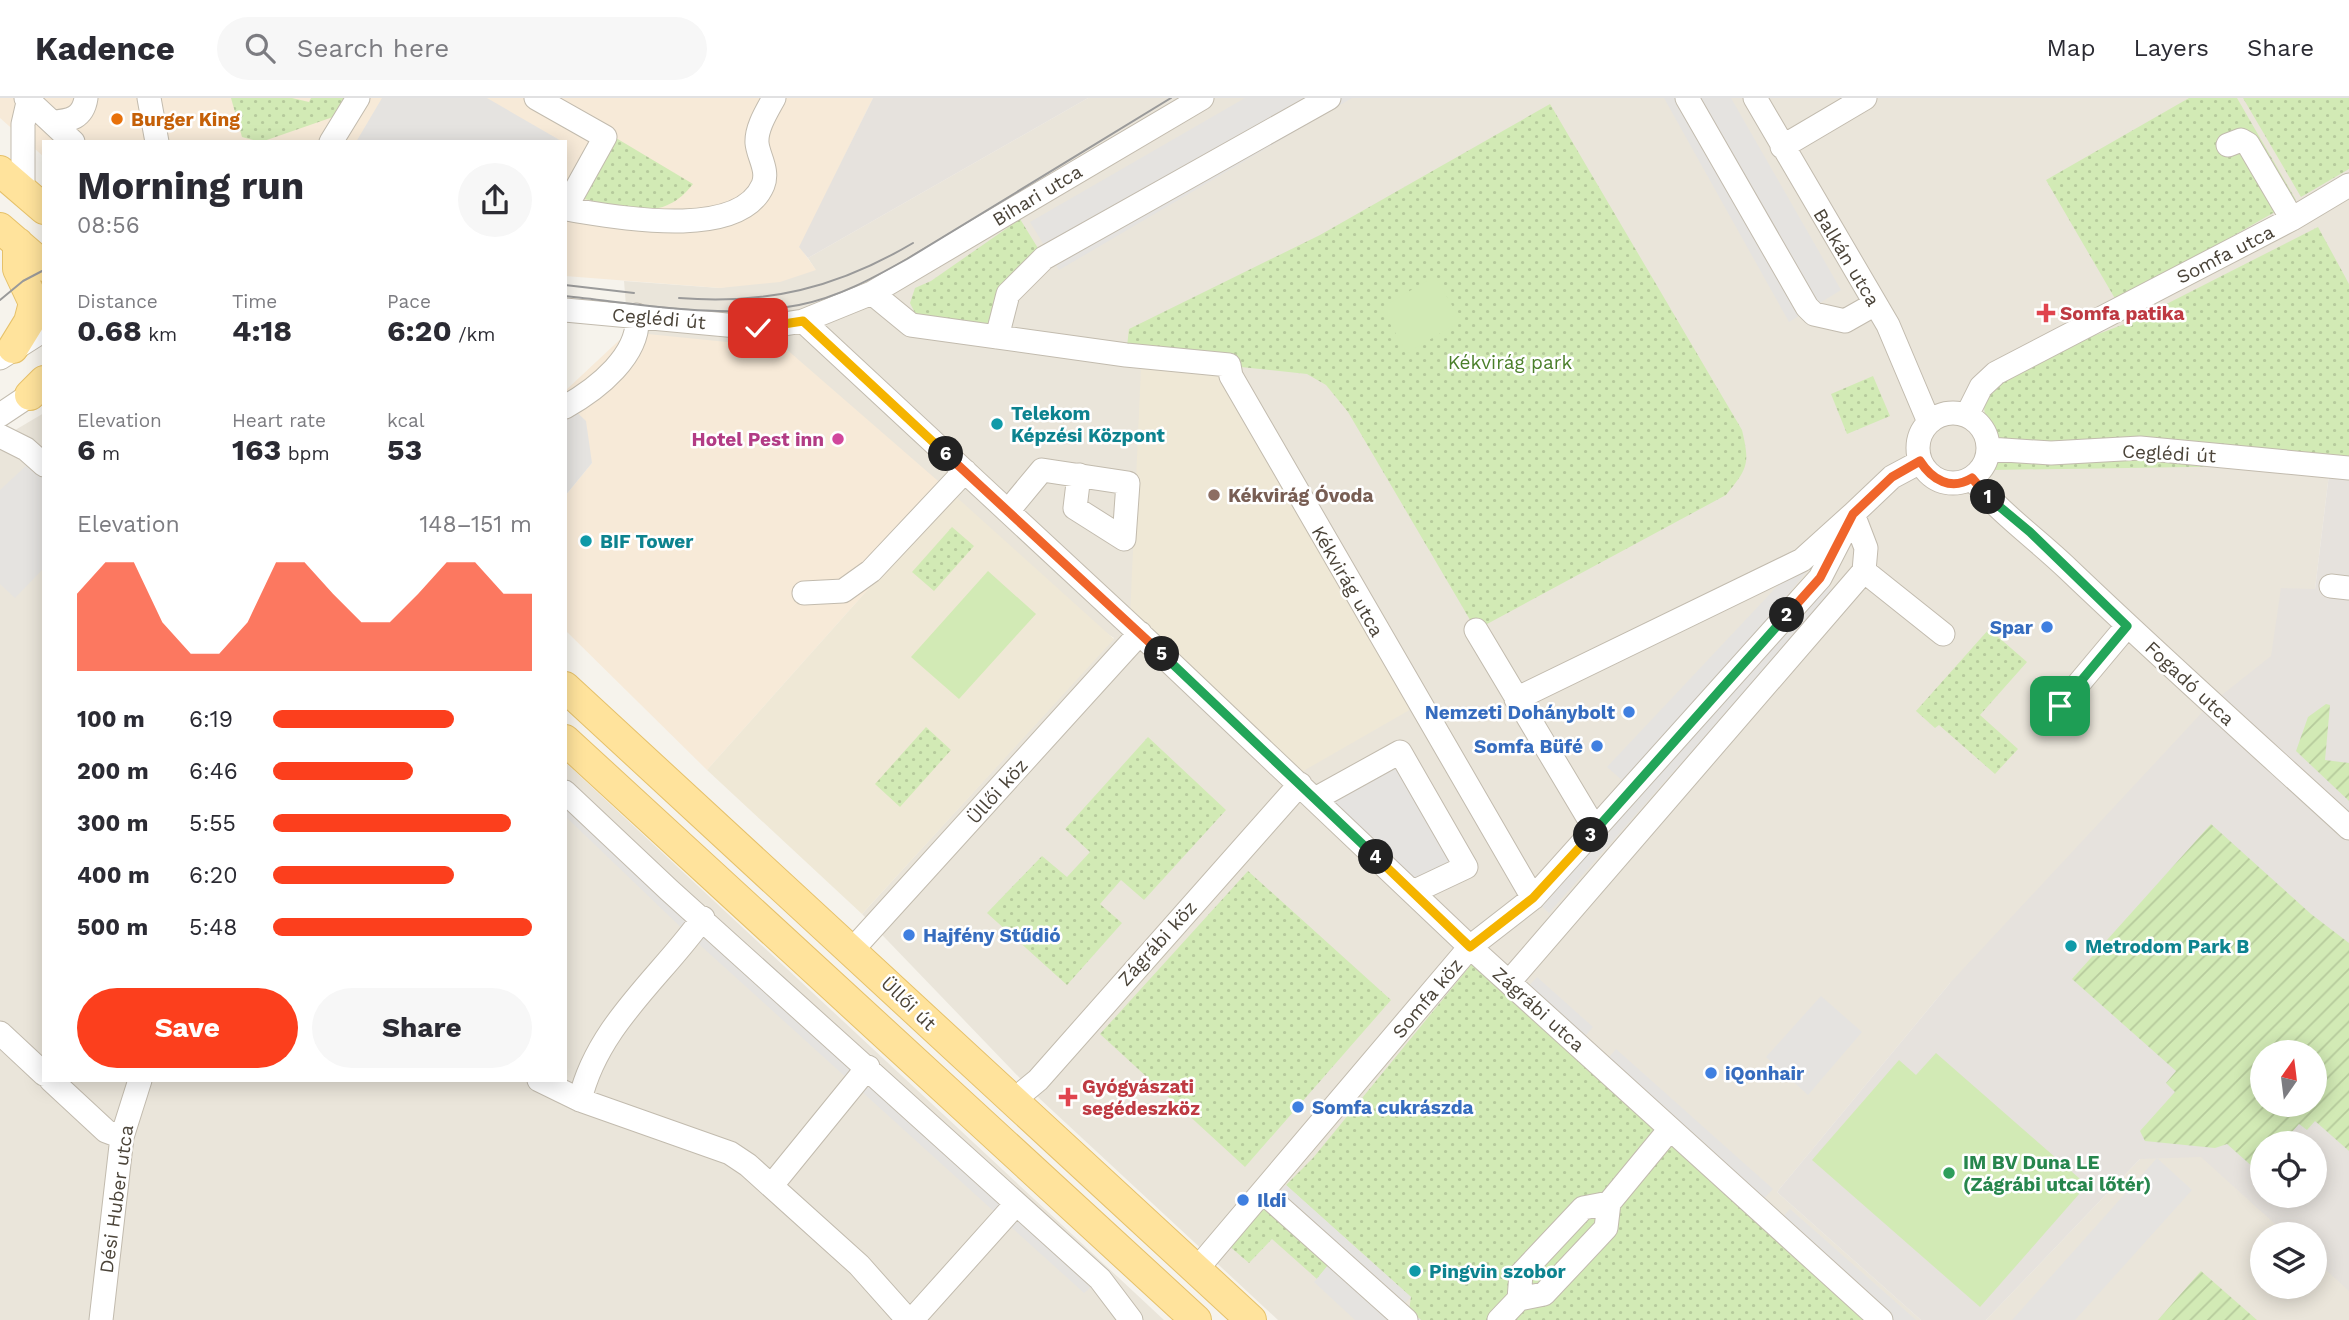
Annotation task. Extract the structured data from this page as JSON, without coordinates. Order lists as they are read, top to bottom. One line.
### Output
{"streets":{"main road":["Üllői út"],"street":["Bihari utca","Somfa utca","Balkán utca","Ceglédi út","Kékvirág utca","Fogadó utca","Üllői köz","Zágrábi köz","Somfa köz","Zágrábi utca","Dési Huber utca"]},"crossings":[["Bihari utca","Ceglédi út"],["Bihari utca","Kékvirág utca"],["Somfa utca","Balkán utca"],["Somfa utca","Ceglédi út"],["Somfa utca","Fogadó utca"],["Somfa utca","Somfa köz"],["Balkán utca","Ceglédi út"],["Balkán utca","Fogadó utca"],["Balkán utca","Somfa köz"],["Ceglédi út","Kékvirág utca"],["Ceglédi út","Fogadó utca"],["Ceglédi út","Somfa köz"],["Ceglédi út","Zágrábi utca"],["Kékvirág utca","Somfa köz"],["Fogadó utca","Somfa köz"],["Üllői köz","Üllői út"],["Üllői köz","Zágrábi utca"],["Zágrábi köz","Üllői út"],["Zágrábi köz","Zágrábi utca"],["Somfa köz","Üllői út"],["Somfa köz","Zágrábi utca"]],"parks":["Kékvirág park"],"places":{"other":["Burger King","Telekom Képzési Központ","Hotel Pest inn","Kékvirág Óvoda","BIF Tower","Spar","Nemzeti Dohánybolt","Somfa Büfé","Hajfény Stűdió","Metrodom Park B","iQonhair","Somfa cukrászda","IM BV Duna LE (Zágrábi utcai lőtér)","Ildi","Pingvin szobor"],"health":["Somfa patika","Gyógyászati segédeszköz"]},"north":"top","page":{"header":"Kadence","search":"Search here","nav":["Map","Layers","Share"],"heading":["Morning run","08:56"],"stats":[["Distance","0.68 km"],["Time","4:18"],["Pace","6:20 /km"],["Elevation","6 m"],["Heart rate","163 bpm"],["kcal","53"]],"pins":["6","1","2","5","3","4"],"chart":["Elevation","148–151 m"],"list":[{"name":"100 m","note":"6:19"},{"name":"200 m","note":"6:46"},{"name":"300 m","note":"5:55"},{"name":"400 m","note":"6:20"},{"name":"500 m","note":"5:48"}],"buttons":["Save","Share"]}}
